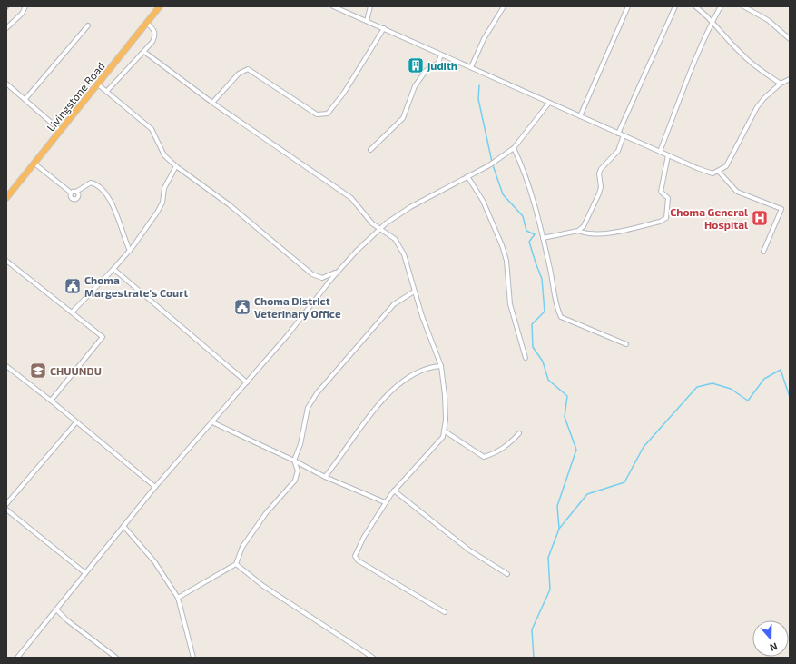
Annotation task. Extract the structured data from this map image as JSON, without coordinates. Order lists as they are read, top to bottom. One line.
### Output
{"streets":{"highway":["Livingstone Road"]},"places":{"building":["judith"],"hospital":["Choma General Hospital"],"public building":["Choma Margestrate's Court","Choma District Veterinary Office"],"school or university":["CHUUNDU"]},"north":"bottom"}
